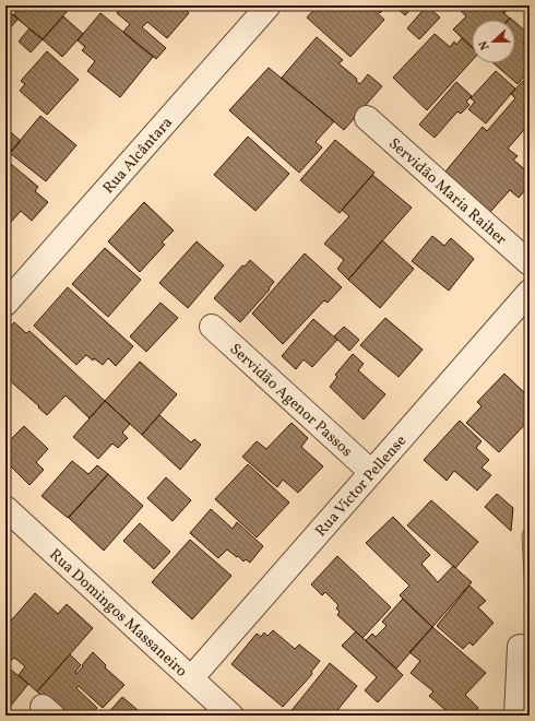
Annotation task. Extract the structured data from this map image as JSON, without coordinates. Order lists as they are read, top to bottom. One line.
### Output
{"streets":{"street":["Rua Alcântara","Servidão Maria Raiher","Servidão Agenor Passos","Rua Victor Pellense","Rua Domingos Massaneiro"]},"crossings":[["Servidão Agenor Passos","Rua Victor Pellense"],["Rua Victor Pellense","Rua Domingos Massaneiro"]],"north":"left"}
